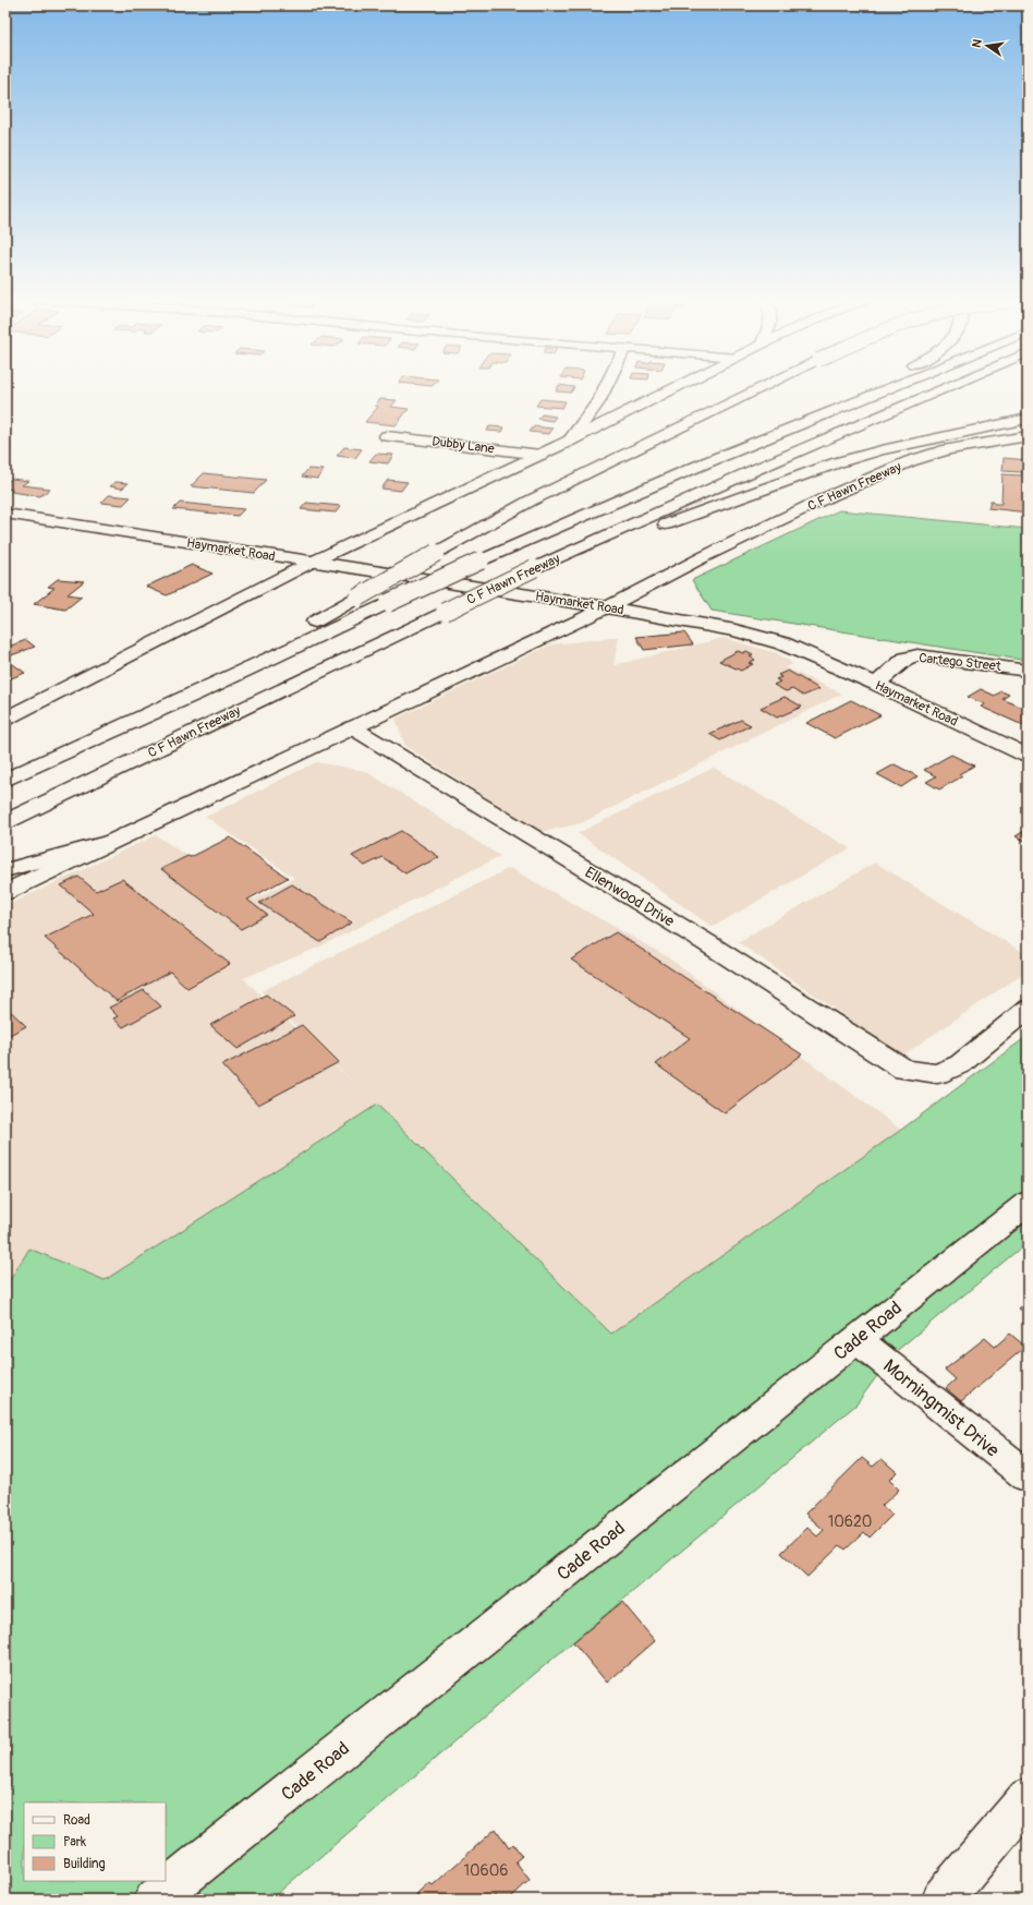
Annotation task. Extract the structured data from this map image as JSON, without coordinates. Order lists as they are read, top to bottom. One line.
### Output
{"streets":{"main road":["Dubby Lane","C F Hawn Freeway","Haymarket Road","Cartego Street","Ellenwood Drive","Cade Road","Morningmist Drive"]},"crossings":[["C F Hawn Freeway","Haymarket Road"],["C F Hawn Freeway","Ellenwood Drive"],["Haymarket Road","Cartego Street"],["Cade Road","Morningmist Drive"]],"house_numbers":["10620","10606"],"legend":["Road","Park","Building"],"north":"left"}
